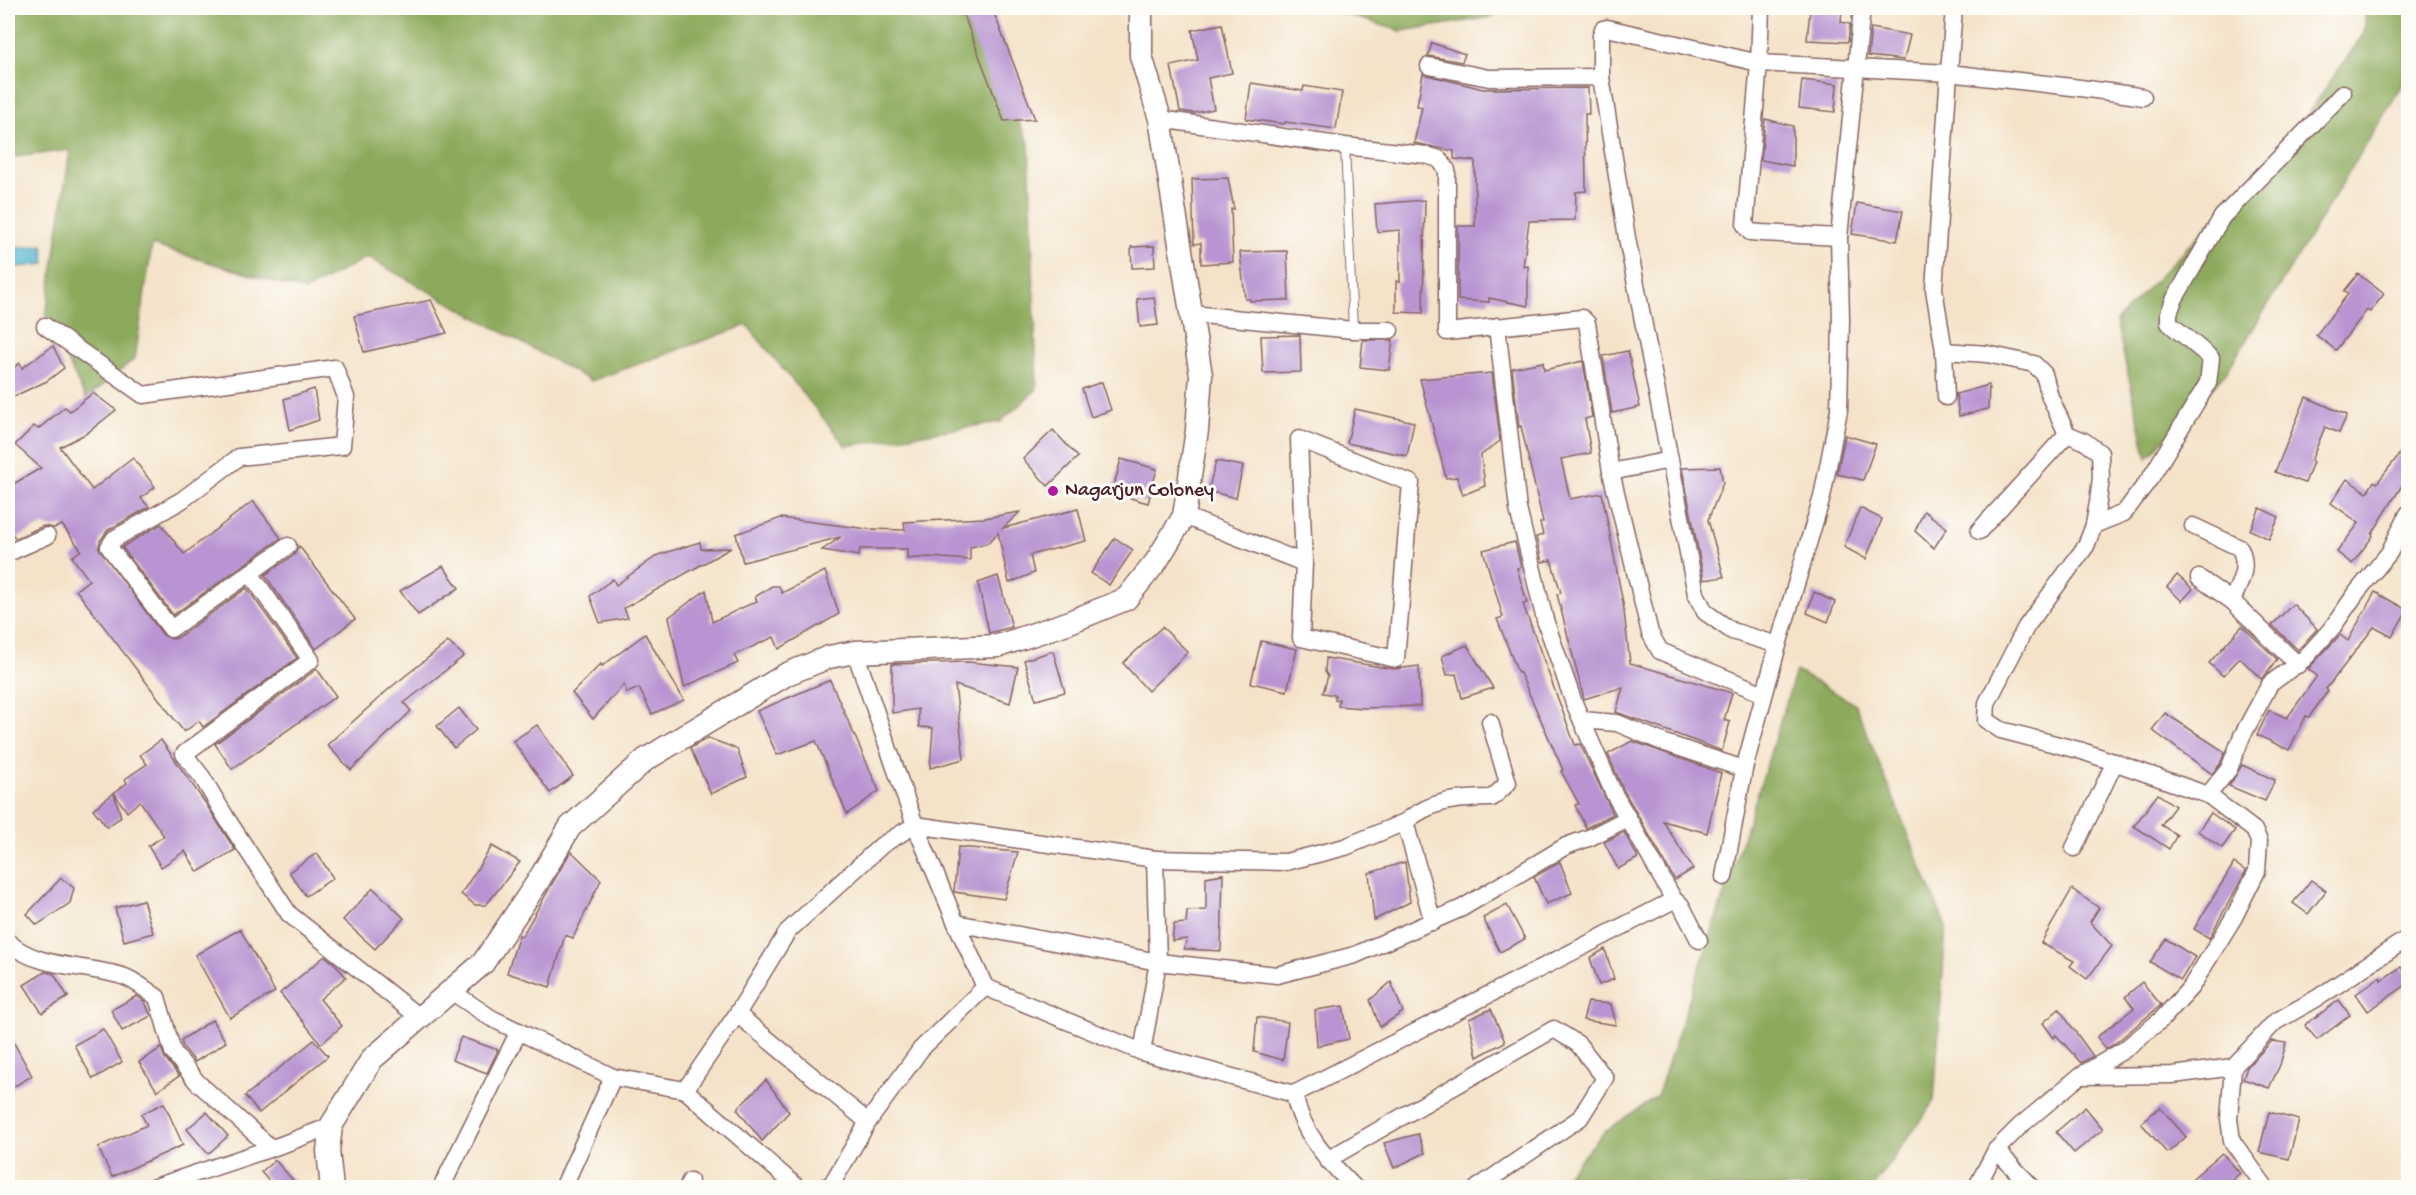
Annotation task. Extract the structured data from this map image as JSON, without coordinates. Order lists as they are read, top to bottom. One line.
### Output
{"places":["Nagarjun Coloney"]}
